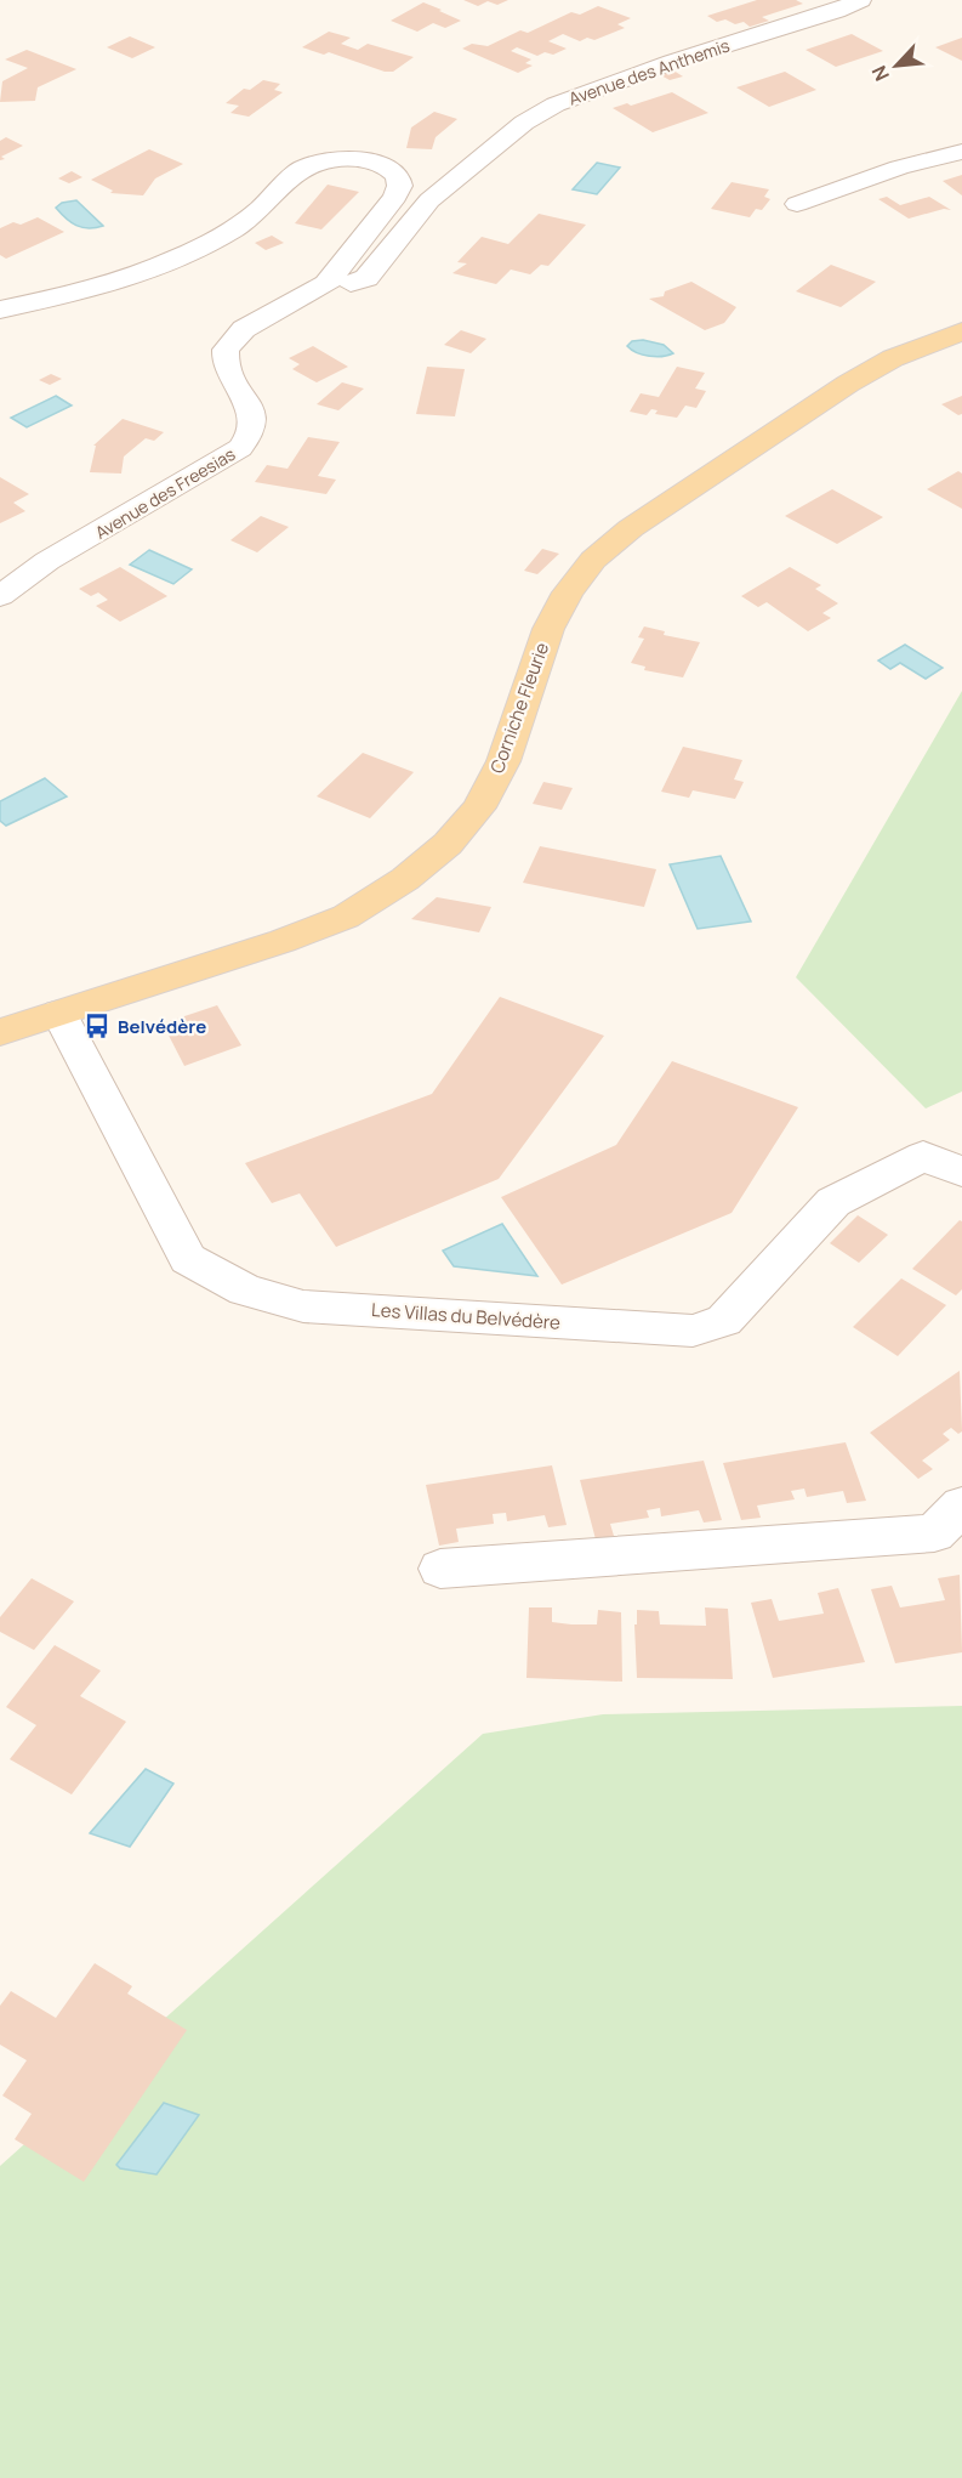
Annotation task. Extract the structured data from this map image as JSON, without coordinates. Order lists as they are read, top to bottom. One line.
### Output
{"streets":{"main road":["Corniche Fleurie"],"street":["Avenue des Anthemis","Avenue des Freesias","Les Villas du Belvédère"]},"crossings":[["Avenue des Anthemis","Avenue des Freesias"],["Corniche Fleurie","Les Villas du Belvédère"]],"places":{"bus stop":["Belvédère"]},"north":"bottom left"}
